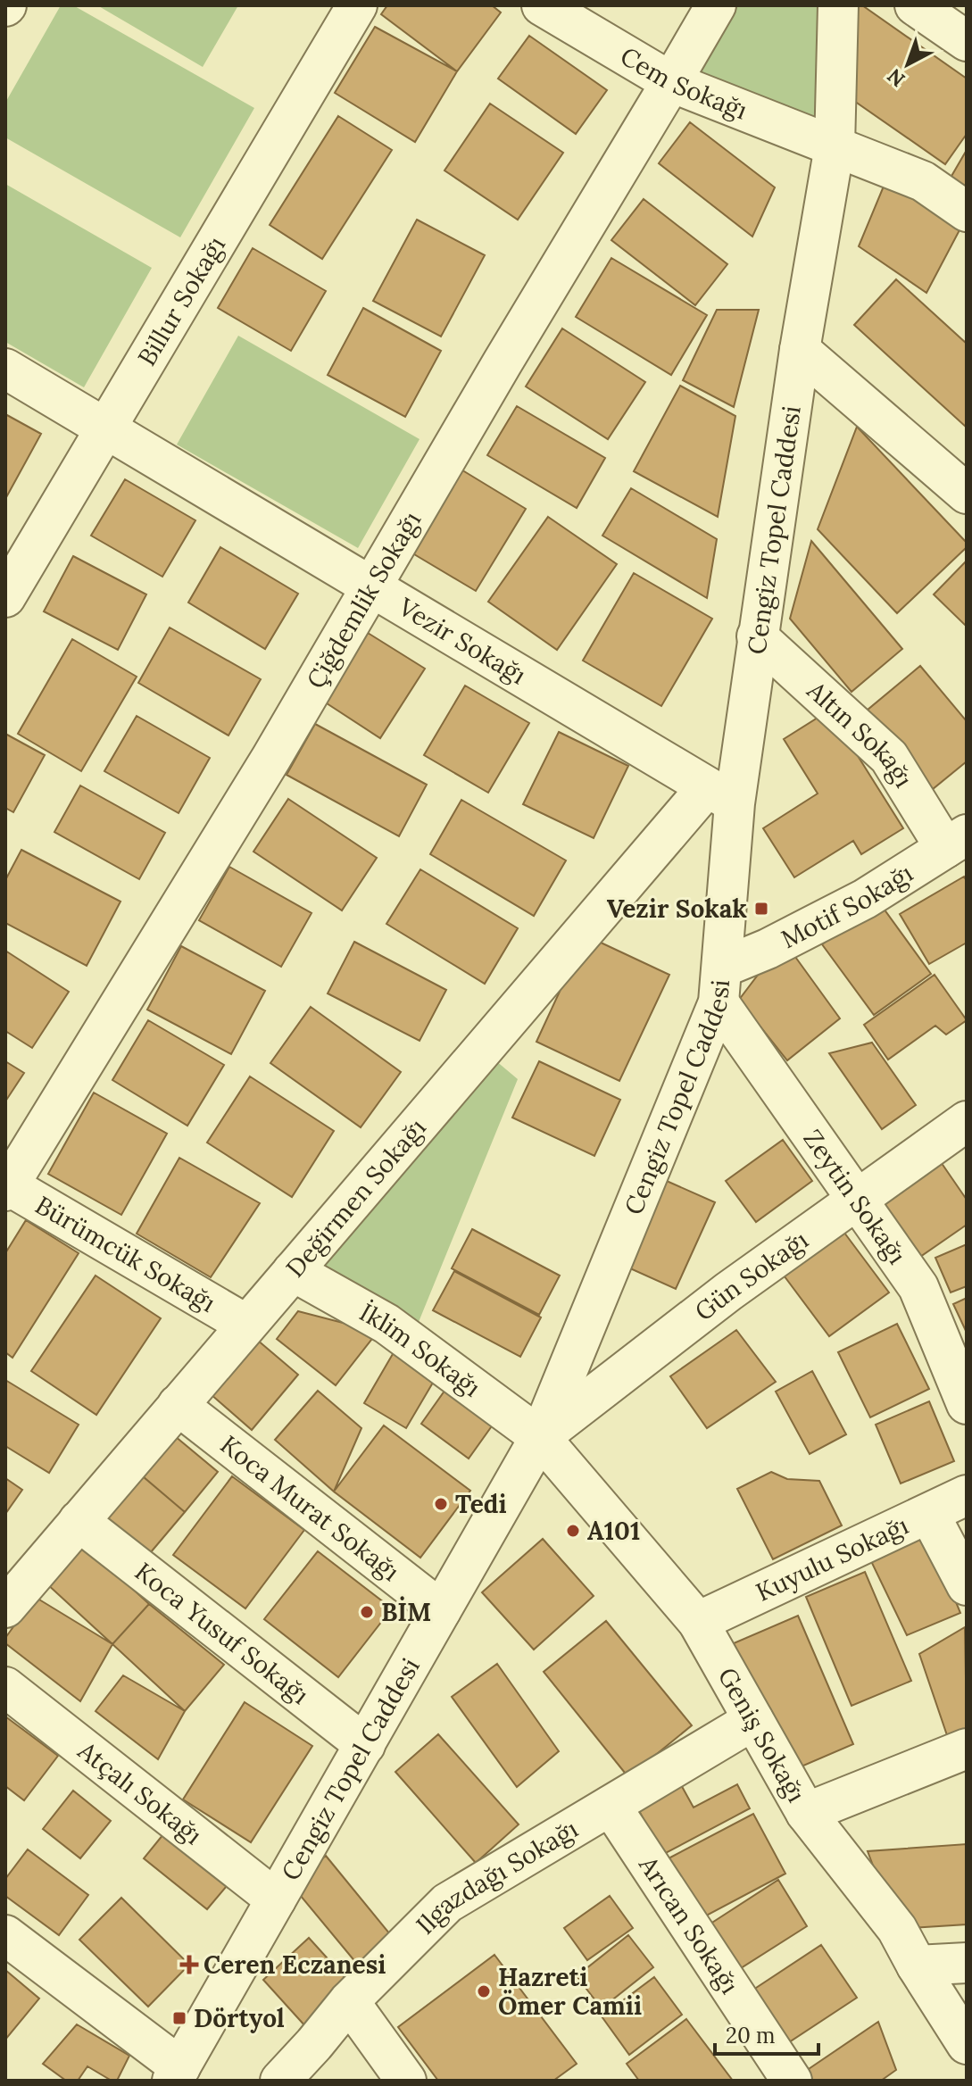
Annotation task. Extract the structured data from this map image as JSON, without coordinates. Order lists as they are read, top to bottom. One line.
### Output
{"streets":{"street":["Cem Sokağı","Billur Sokağı","Cengiz Topel Caddesi","Çiğdemlik Sokağı","Vezir Sokağı","Altın Sokağı","Motif Sokağı","Değirmen Sokağı","Zeytin Sokağı","Bürümcük Sokağı","Gün Sokağı","İklim Sokağı","Koca Murat Sokağı","Kuyulu Sokağı","Koca Yusuf Sokağı","Geniş Sokağı","Atçalı Sokağı","Ilgazdağı Sokağı","Arıcan Sokağı"]},"crossings":[["Cem Sokağı","Cengiz Topel Caddesi"],["Cem Sokağı","Çiğdemlik Sokağı"],["Billur Sokağı","Vezir Sokağı"],["Cengiz Topel Caddesi","Vezir Sokağı"],["Cengiz Topel Caddesi","Altın Sokağı"],["Cengiz Topel Caddesi","Motif Sokağı"],["Cengiz Topel Caddesi","Değirmen Sokağı"],["Cengiz Topel Caddesi","Zeytin Sokağı"],["Cengiz Topel Caddesi","Gün Sokağı"],["Cengiz Topel Caddesi","İklim Sokağı"],["Cengiz Topel Caddesi","Koca Murat Sokağı"],["Cengiz Topel Caddesi","Koca Yusuf Sokağı"],["Cengiz Topel Caddesi","Geniş Sokağı"],["Cengiz Topel Caddesi","Atçalı Sokağı"],["Çiğdemlik Sokağı","Vezir Sokağı"],["Çiğdemlik Sokağı","Bürümcük Sokağı"],["Vezir Sokağı","Değirmen Sokağı"],["Altın Sokağı","Motif Sokağı"],["Motif Sokağı","Zeytin Sokağı"],["Değirmen Sokağı","Bürümcük Sokağı"],["Değirmen Sokağı","İklim Sokağı"],["Değirmen Sokağı","Koca Murat Sokağı"],["Değirmen Sokağı","Koca Yusuf Sokağı"],["Zeytin Sokağı","Gün Sokağı"],["Gün Sokağı","İklim Sokağı"],["Gün Sokağı","Geniş Sokağı"],["İklim Sokağı","Geniş Sokağı"],["Kuyulu Sokağı","Geniş Sokağı"],["Geniş Sokağı","Ilgazdağı Sokağı"],["Ilgazdağı Sokağı","Arıcan Sokağı"]],"places":{"transit":["Vezir Sokak","Dörtyol"],"other":["Tedi","A101","BİM","Hazreti Ömer Camii"],"health":["Ceren Eczanesi"]},"scale_bar":"20 m","north":"bottom left"}
